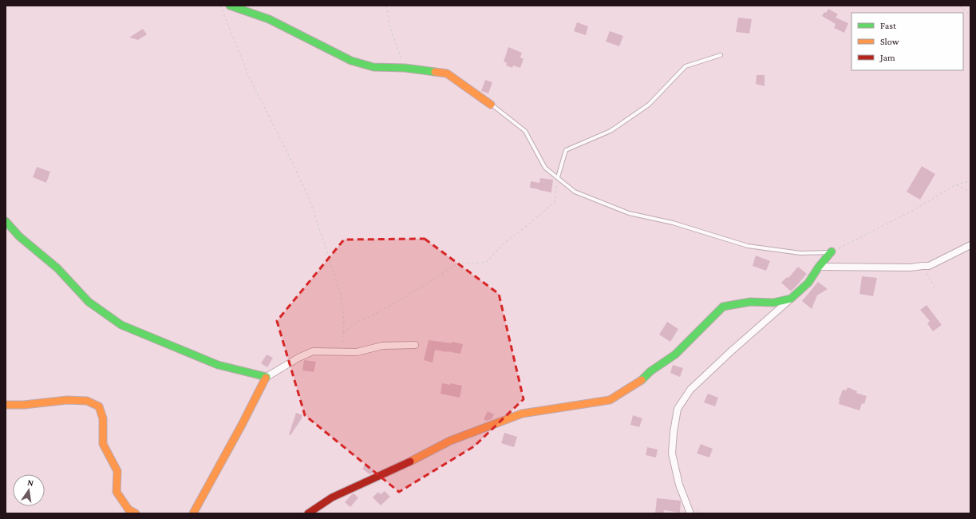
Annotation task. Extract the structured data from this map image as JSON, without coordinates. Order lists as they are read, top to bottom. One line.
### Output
{"legend":["Fast","Slow","Jam"],"north":"top"}
